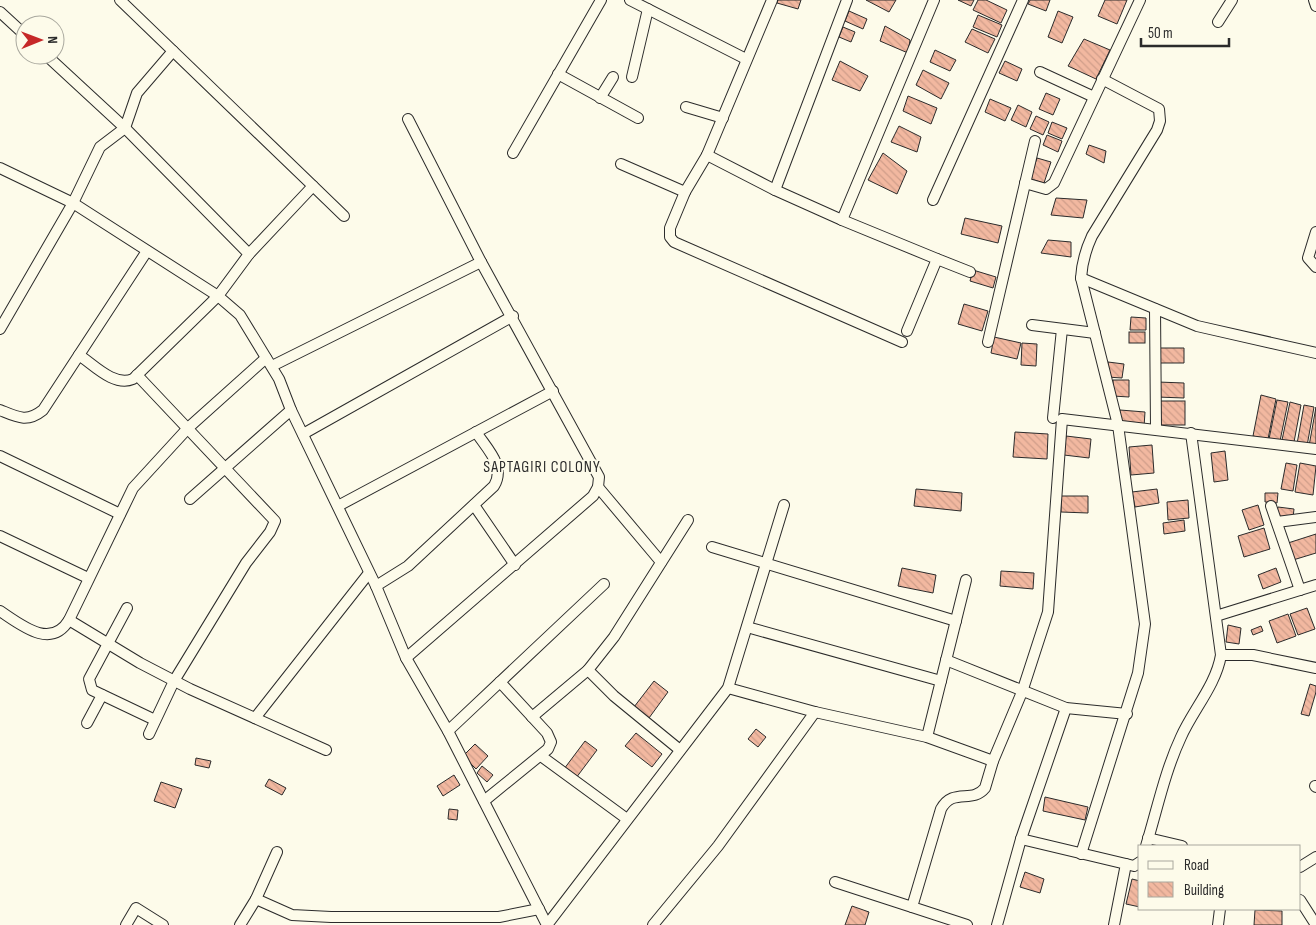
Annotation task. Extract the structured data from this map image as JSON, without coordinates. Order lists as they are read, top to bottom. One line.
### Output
{"districts":["SAPTAGIRI COLONY"],"legend":["Road","Building"],"scale_bar":"50 m","north":"right"}
